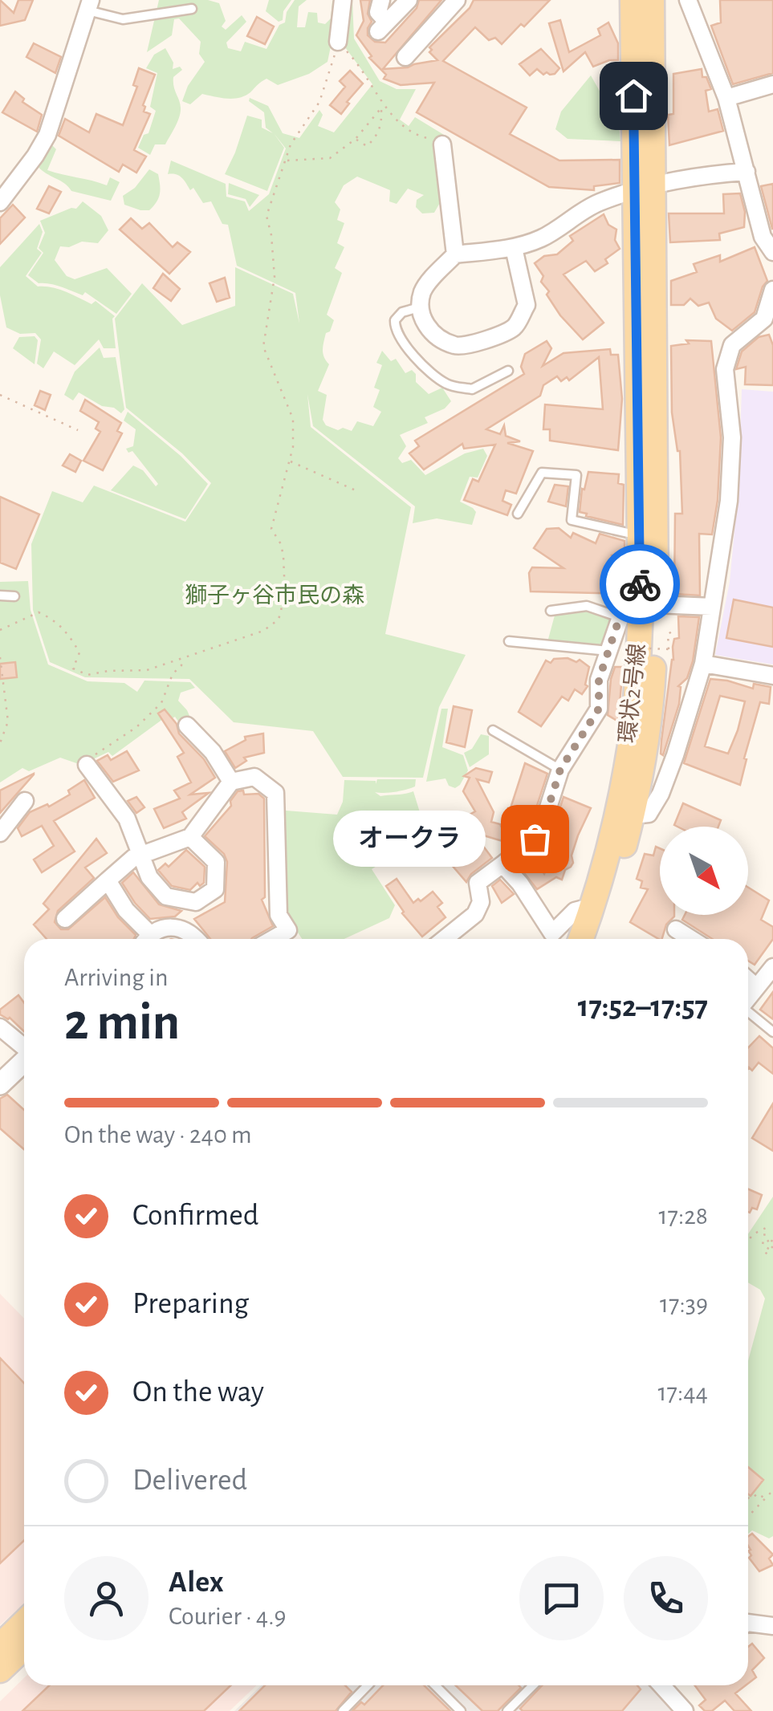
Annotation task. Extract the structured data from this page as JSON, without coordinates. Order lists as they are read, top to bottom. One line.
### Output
{"streets":{"main road":["環状2号線"]},"parks":["獅子ヶ谷市民の森"],"places":["オークラ"],"north":"bottom right","page":{"bubble":"オークラ","heading":["2 min","Arriving in","17:52–17:57"],"panel":["Alex","Courier · 4.9"],"bar":"On the way · 240 m","list":[["Confirmed","17:28"],["Preparing","17:39"],["On the way","17:44"],"Delivered"]}}
